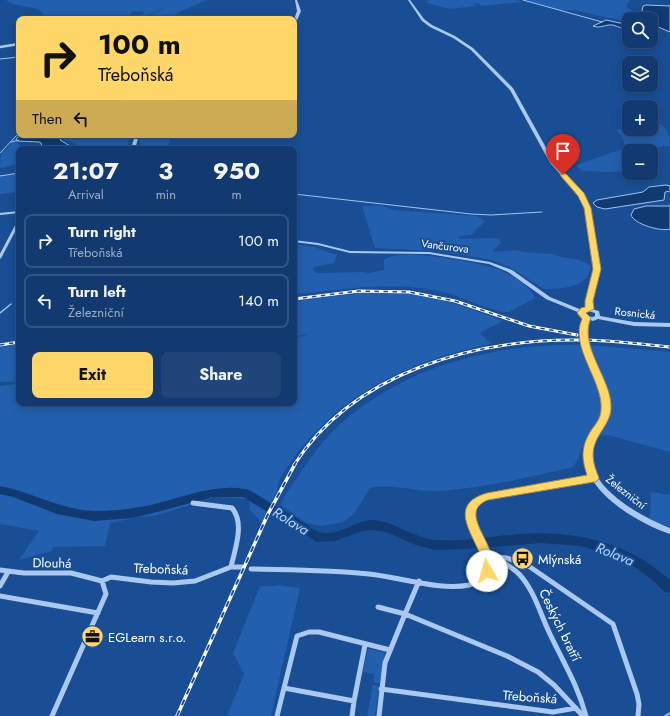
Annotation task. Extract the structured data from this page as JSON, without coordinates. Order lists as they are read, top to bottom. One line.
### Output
{"streets":{"street":["Vančurova","Rosnická","Železniční","Dlouhá","Třeboňská","Českých bratří"]},"crossings":[["Dlouhá","Třeboňská"],["Třeboňská","Českých bratří"]],"water":["Rolava"],"places":{"bus stop":["Mlýnská"],"office":["EGLearn s.r.o."]},"page":{"map_buttons":["+","−"],"turn":["100 m","Třeboňská"],"then":"Then","eta":["21:07","Arrival","3","min","950","m"],"list":[{"name":"Turn right","note":"Třeboňská","value":"100 m"},{"name":"Turn left","note":"Železniční","value":"140 m"}],"buttons":["Exit","Share"]}}
